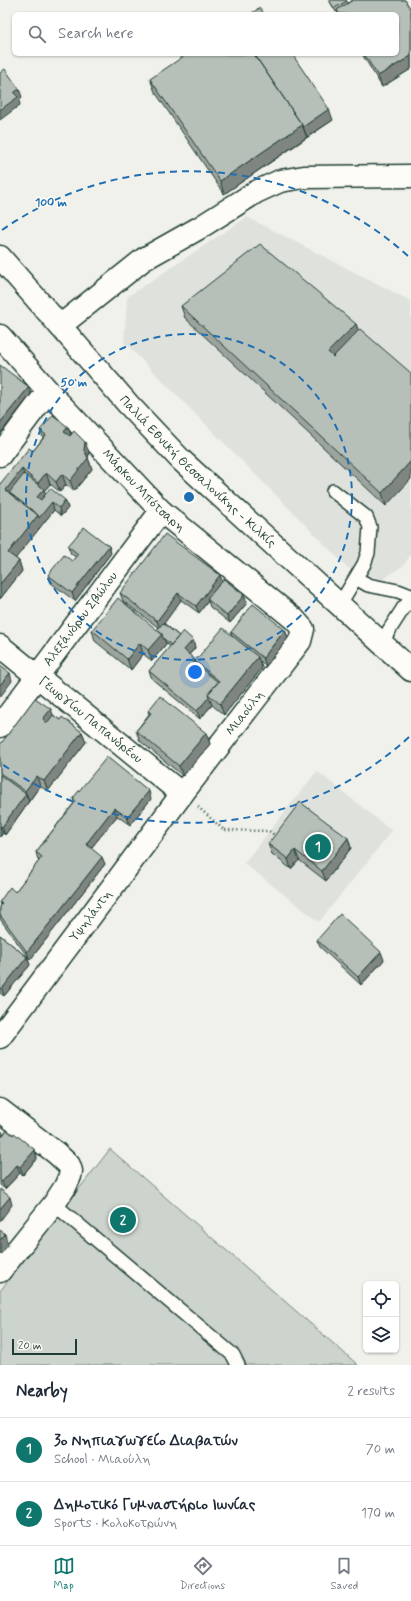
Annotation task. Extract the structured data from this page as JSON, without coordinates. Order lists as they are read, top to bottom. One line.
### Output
{"streets":{"street":["Παλιά Εθνική Θεσσαλονίκης - Κιλκίς","Μάρκου Μπότσαρη","Αλεξάνδρου Σβώλου","Μιαούλη","Γεωργίου Παπανδρέου","Υψηλάντη"]},"crossings":[["Μάρκου Μπότσαρη","Αλεξάνδρου Σβώλου"],["Μάρκου Μπότσαρη","Μιαούλη"],["Αλεξάνδρου Σβώλου","Γεωργίου Παπανδρέου"],["Μιαούλη","Γεωργίου Παπανδρέου"],["Μιαούλη","Υψηλάντη"],["Γεωργίου Παπανδρέου","Υψηλάντη"]],"scale_bar":"20 m","page":{"search":"Search here","pins":["1","2"],"scale":"20 m","heading":["Nearby","2 results"],"list":[{"mark":"1","name":"3ο Νηπιαγωγείο Διαβατών","note":"School · Μιαούλη","value":"70 m"},{"mark":"2","name":"Δημοτικό Γυμναστήριο Ιωνίας","note":"Sports · Κολοκοτρώνη","value":"170 m"}],"nav":["Map","Directions","Saved"]},"rings":["100 m","50 m"]}
